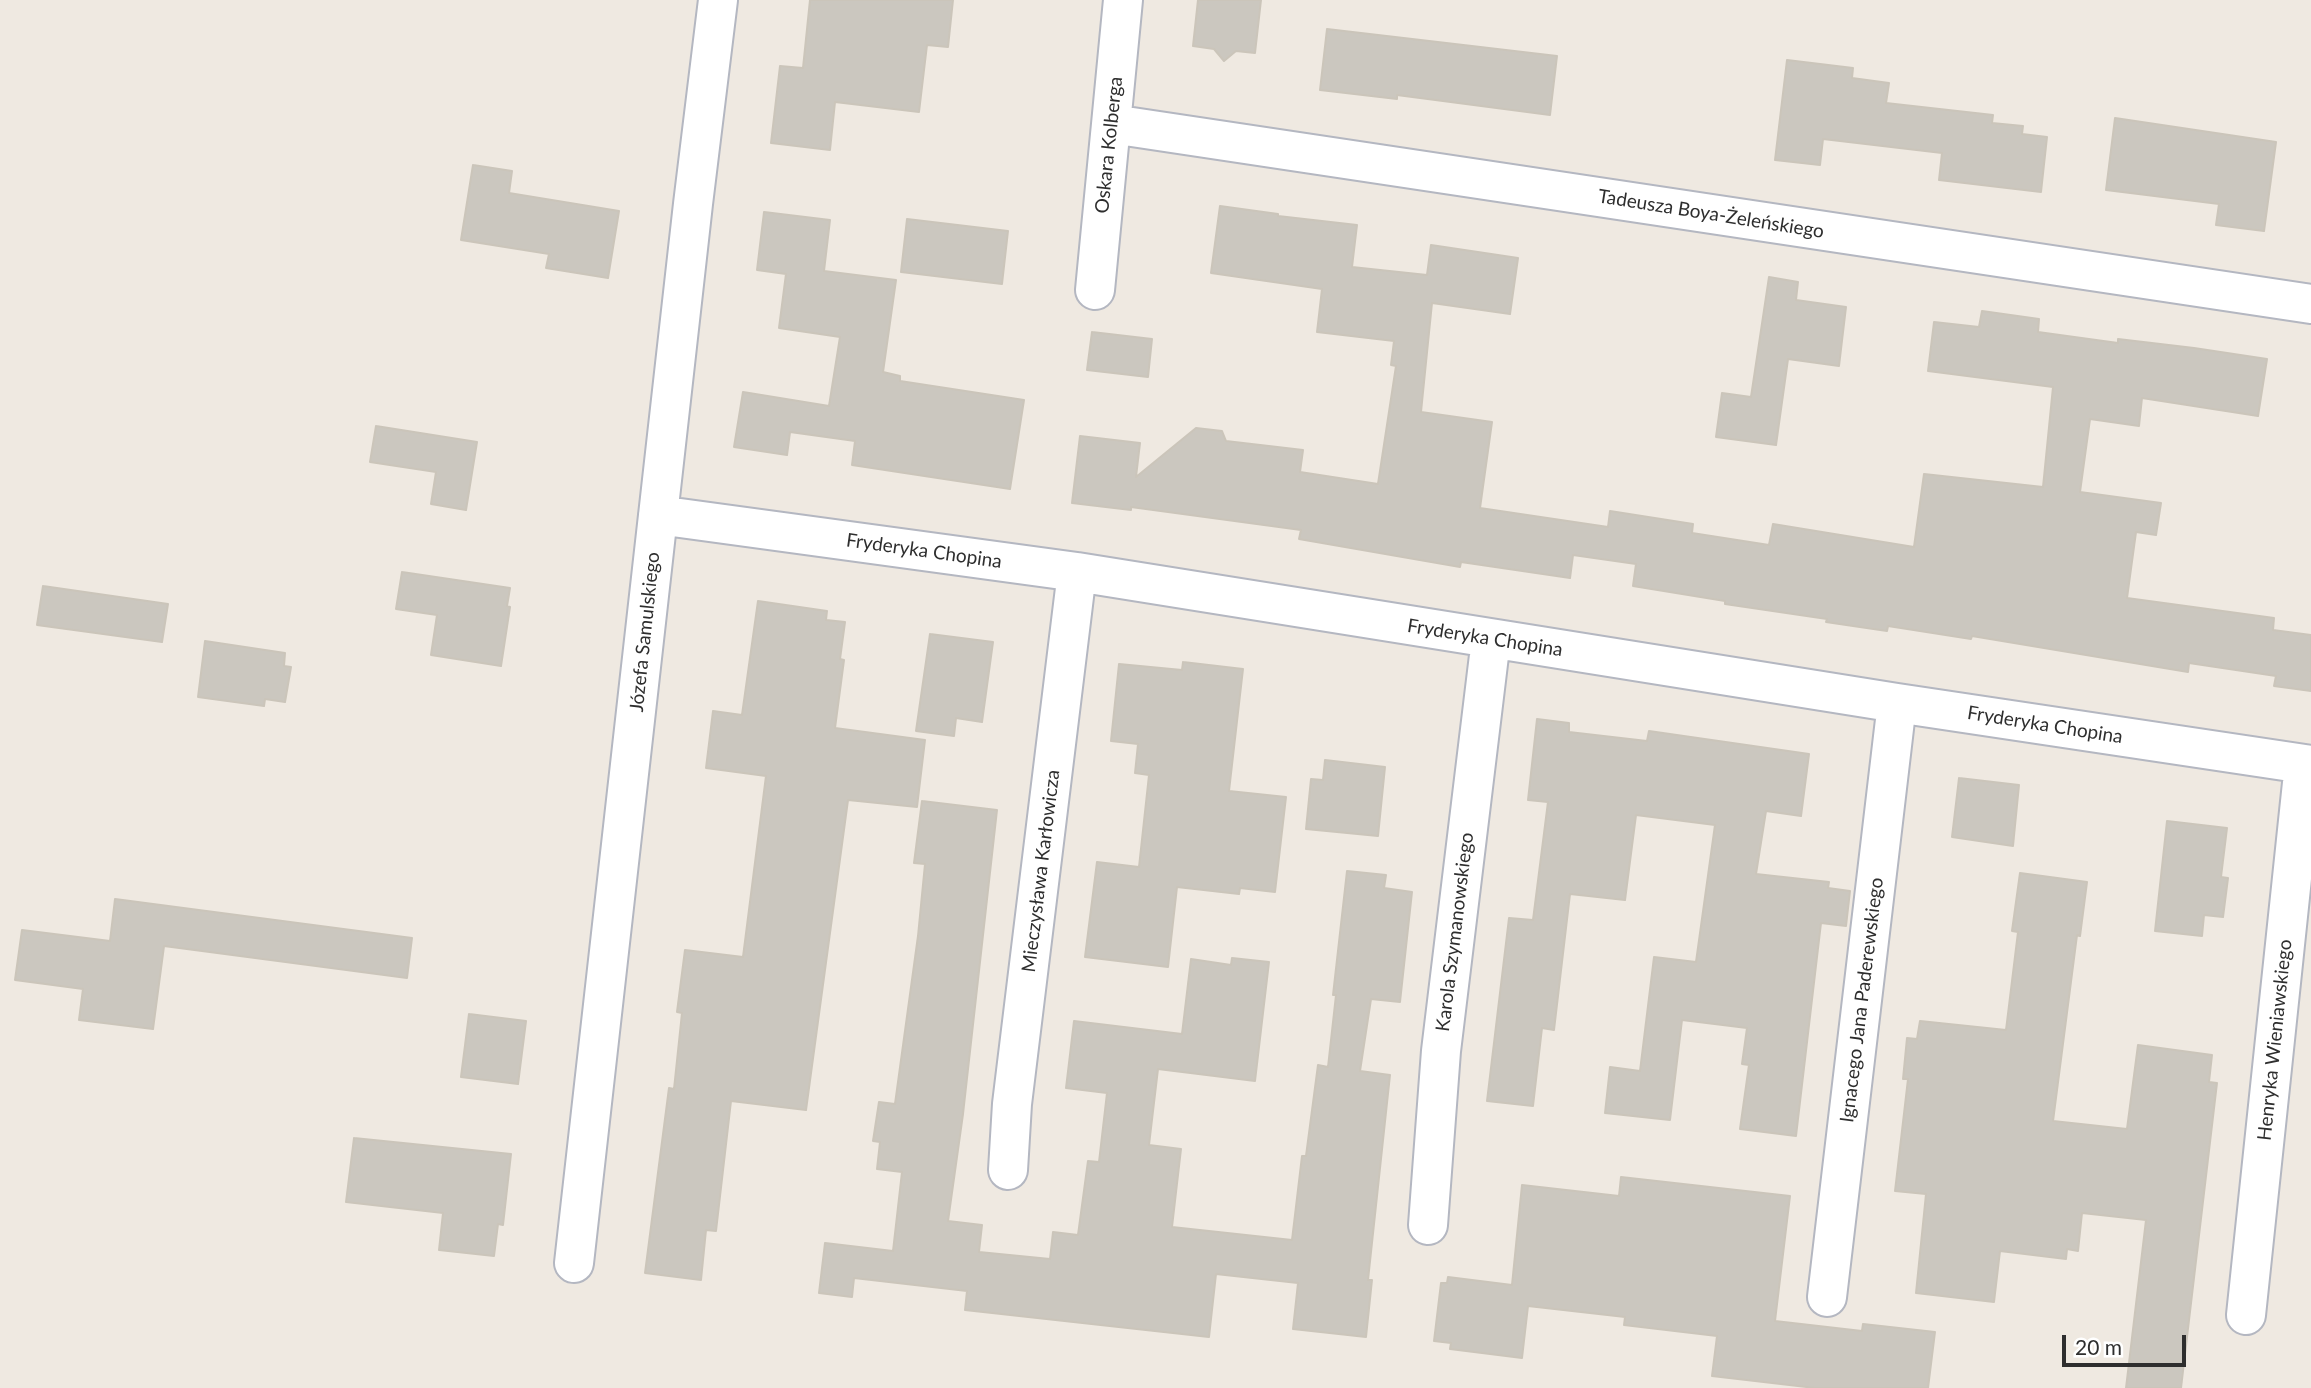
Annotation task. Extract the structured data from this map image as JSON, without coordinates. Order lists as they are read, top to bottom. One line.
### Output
{"streets":{"street":["Oskara Kolberga","Tadeusza Boya-Żeleńskiego","Fryderyka Chopina","Józefa Samulskiego","Mieczysława Karłowicza","Karola Szymanowskiego","Ignacego Jana Paderewskiego","Henryka Wieniawskiego"]},"crossings":[["Oskara Kolberga","Tadeusza Boya-Żeleńskiego"],["Fryderyka Chopina","Józefa Samulskiego"],["Fryderyka Chopina","Mieczysława Karłowicza"],["Fryderyka Chopina","Karola Szymanowskiego"],["Fryderyka Chopina","Ignacego Jana Paderewskiego"],["Fryderyka Chopina","Henryka Wieniawskiego"]],"scale_bar":"20 m"}
